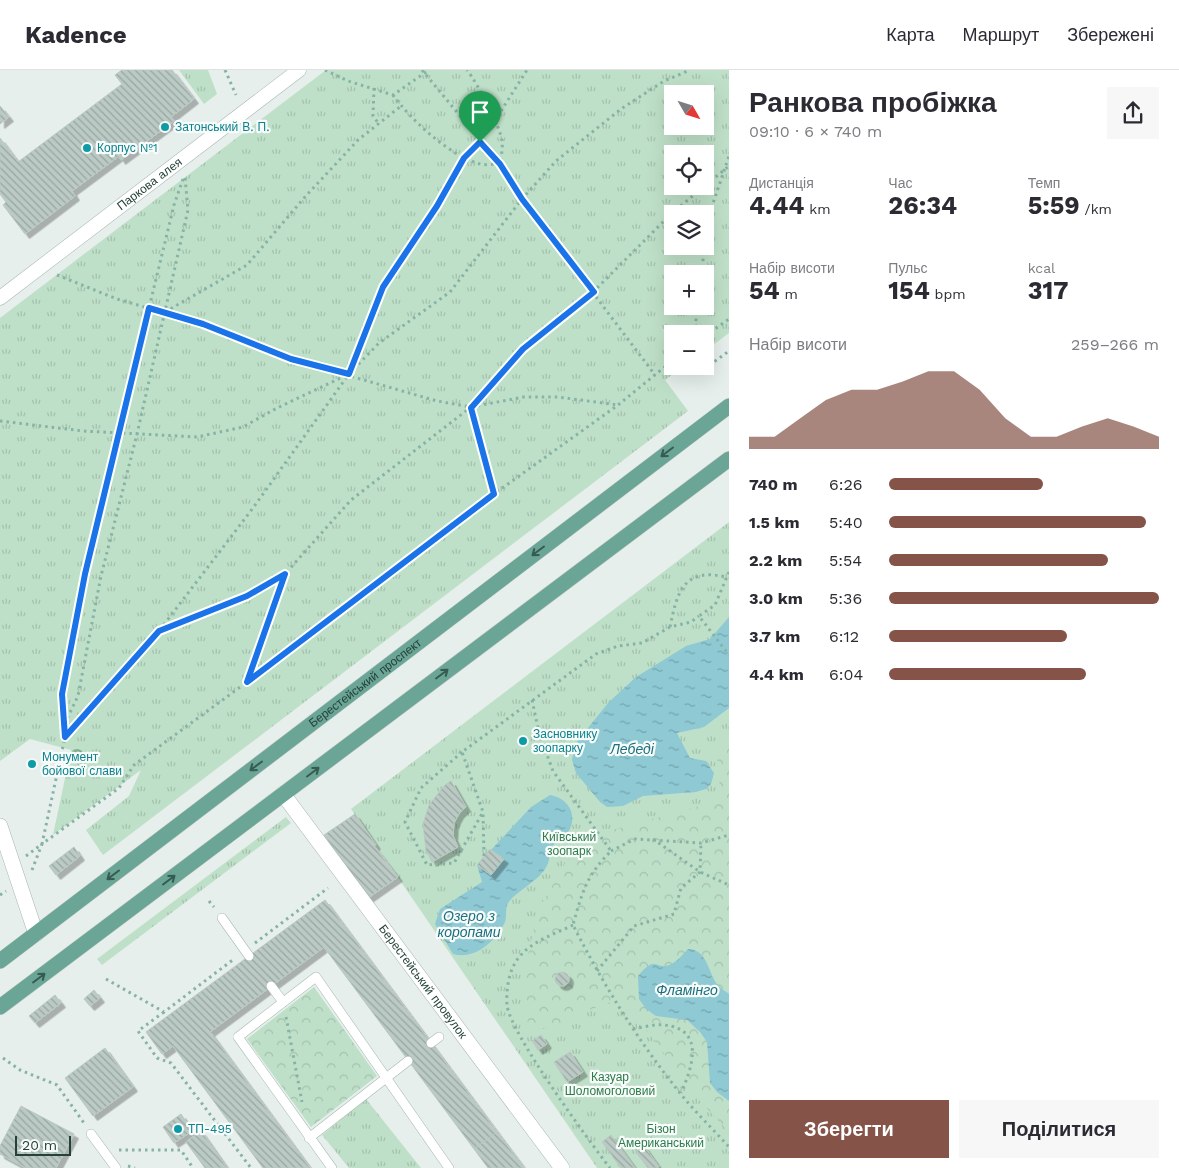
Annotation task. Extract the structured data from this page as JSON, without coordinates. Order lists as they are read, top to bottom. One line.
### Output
{"streets":{"main road":["Берестейський проспект"],"street":["Паркова алея","Берестейський провулок"]},"water":["Лебеді","Озеро з коропами","Фламінго"],"parks":["Київський зоопарк","Казуар Шоломоголовий","Бізон Американський"],"places":["Затонський В. П.","Корпус №1","Засновнику зоопарку","Монумент бойової слави","ТП-495"],"scale_bar":"20 m","north":"bottom right","page":{"header":"Kadence","nav":["Карта","Маршрут","Збережені"],"heading":["Ранкова пробіжка","09:10 · 6 × 740 m"],"map_buttons":["+","−"],"stats":[["Дистанція","4.44 km"],["Час","26:34"],["Темп","5:59 /km"],["Набір висоти","54 m"],["Пульс","154 bpm"],["kcal","317"]],"chart":["Набір висоти","259–266 m"],"list":[{"name":"740 m","note":"6:26"},{"name":"1.5 km","note":"5:40"},{"name":"2.2 km","note":"5:54"},{"name":"3.0 km","note":"5:36"},{"name":"3.7 km","note":"6:12"},{"name":"4.4 km","note":"6:04"}],"buttons":["Зберегти","Поділитися"],"scale":"20 m"}}
